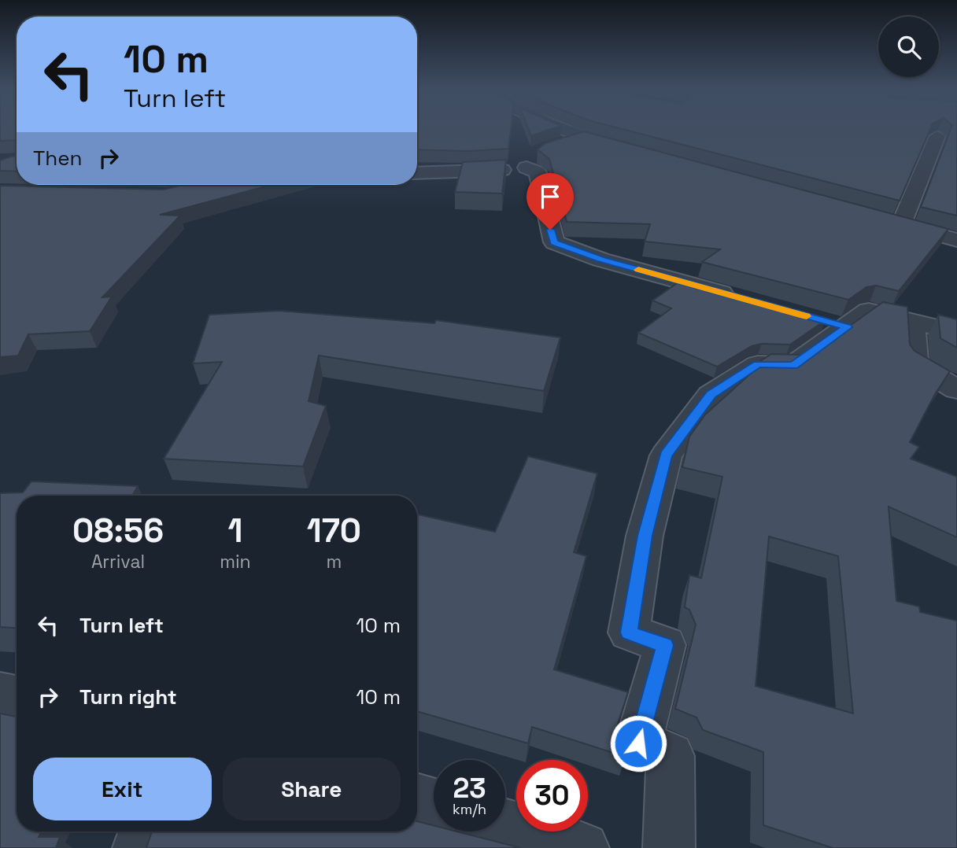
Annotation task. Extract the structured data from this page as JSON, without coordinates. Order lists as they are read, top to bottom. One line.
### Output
{"page":{"turn":["10 m","Turn left"],"then":"Then","eta":["08:56","Arrival","1","min","170","m"],"list":[{"name":"Turn left","value":"10 m"},{"name":"Turn right","value":"10 m"}],"buttons":["Exit","Share"],"speed":"23 km/h","limit":"30"}}
